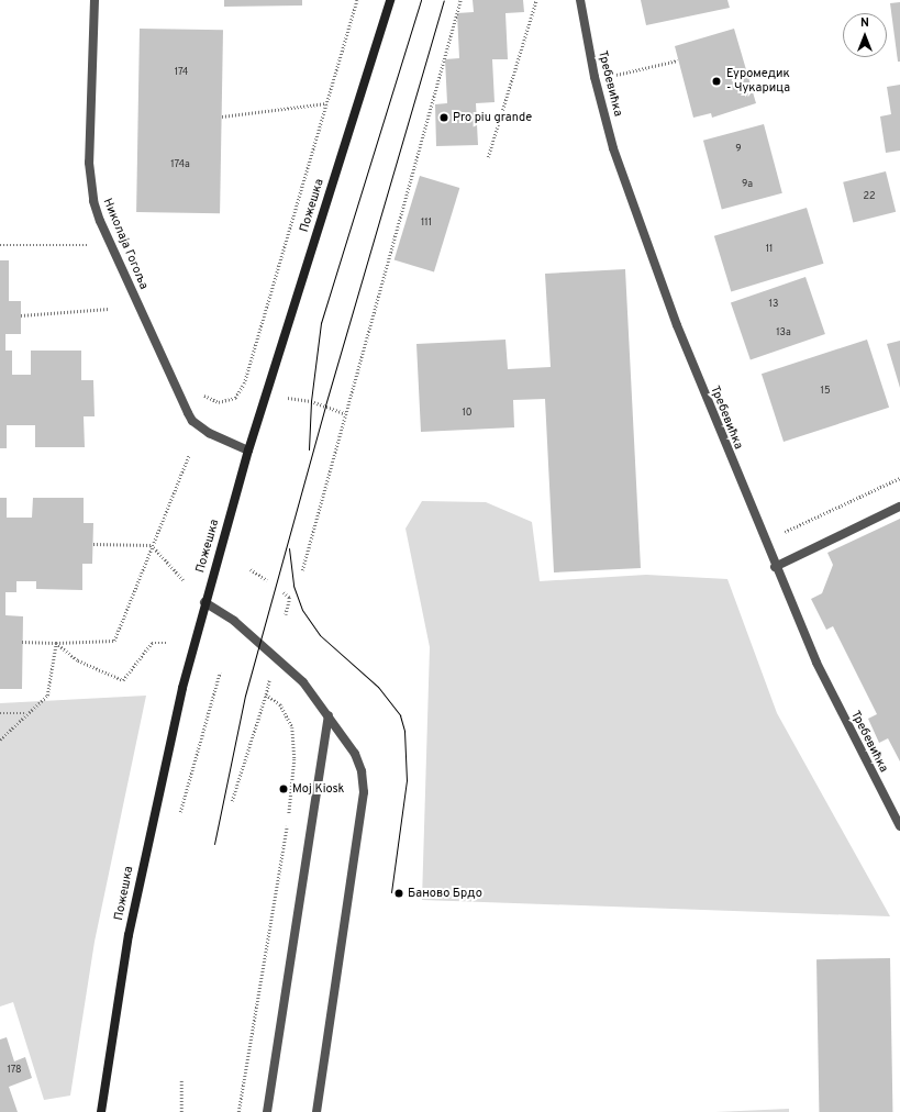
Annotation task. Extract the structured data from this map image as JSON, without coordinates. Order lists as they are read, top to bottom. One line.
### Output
{"streets":{"main road":["Пожешка"],"street":["Требевићка","Николаја Гогоља"]},"crossings":[["Пожешка","Николаја Гогоља"]],"places":["Еуромедик - Чукарица","Pro piu grande","Moj Kiosk","Баново Брдо"],"house_numbers":["174","9","174a","9a","22","111","11","13","13a","15","10","178"],"north":"top"}
